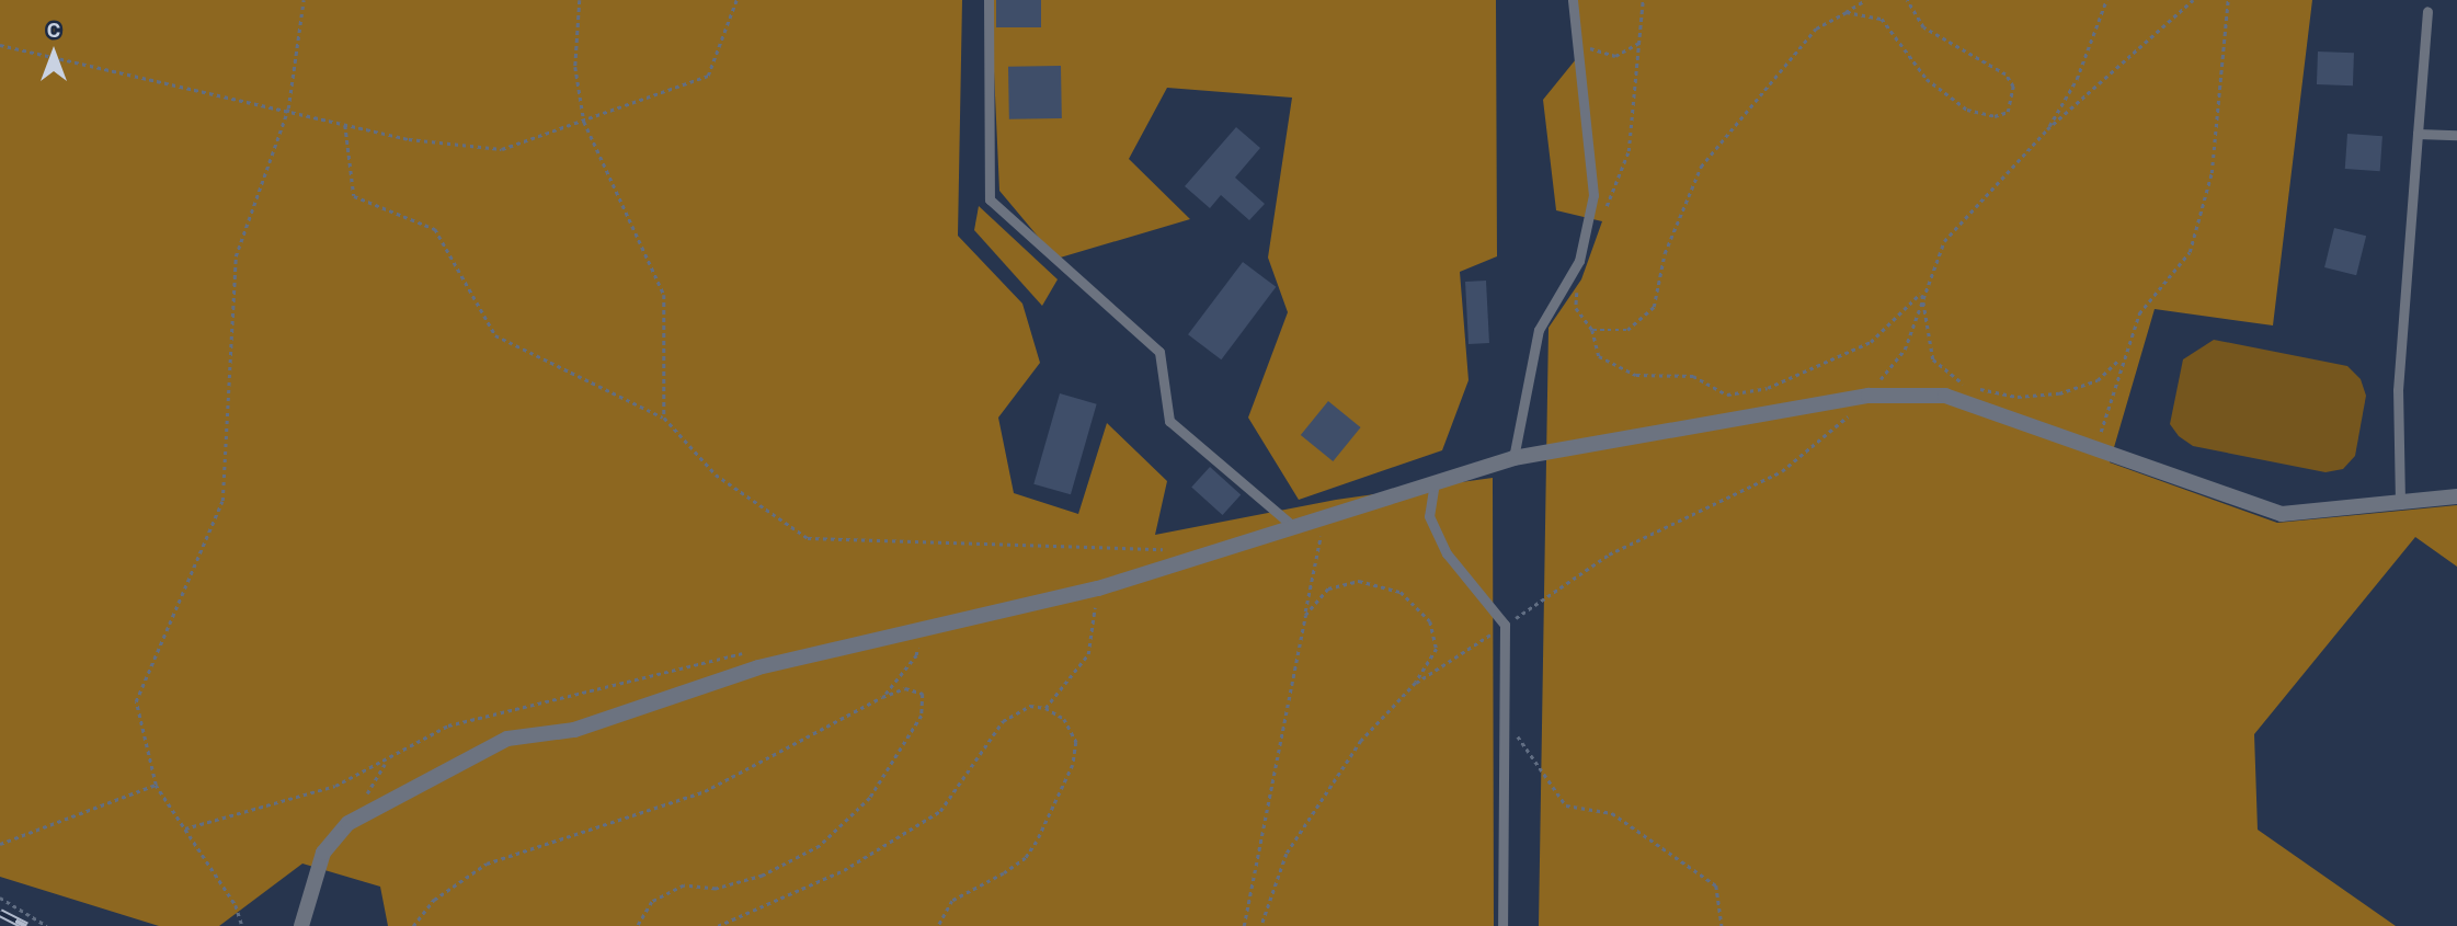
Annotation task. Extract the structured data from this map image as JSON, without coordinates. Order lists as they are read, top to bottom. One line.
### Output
{"north":"top"}
